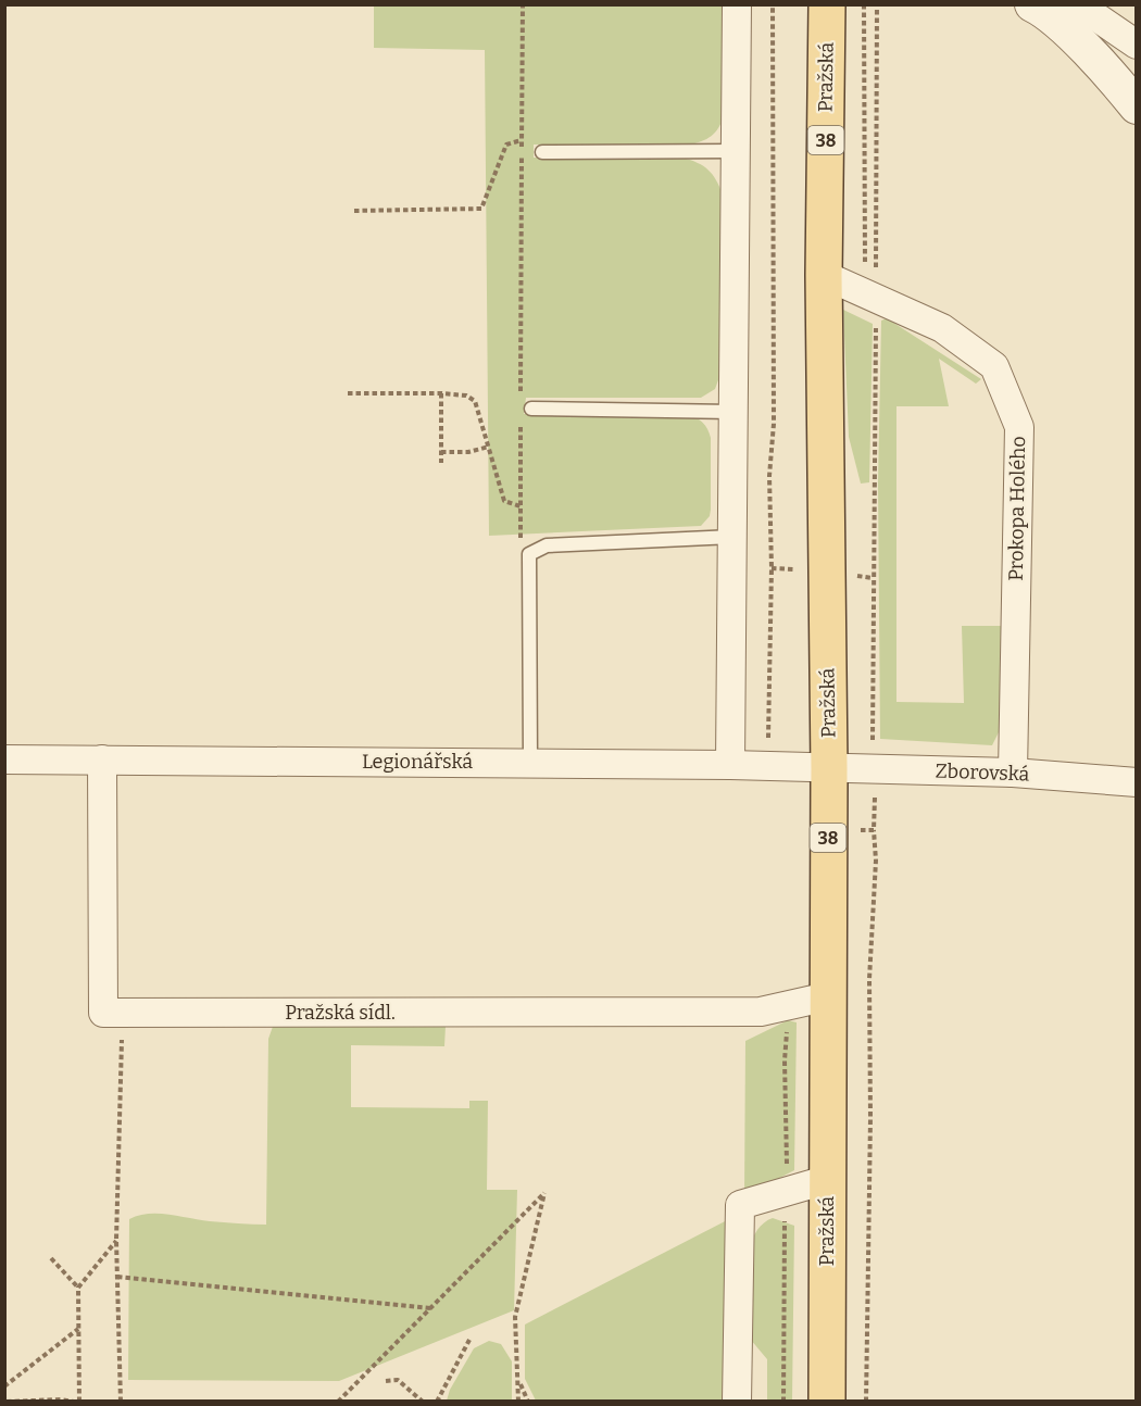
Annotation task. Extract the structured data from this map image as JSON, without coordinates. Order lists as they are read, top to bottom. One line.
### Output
{"streets":{"main road":["Pražská","38"],"street":["Prokopa Holého","Legionářská","Zborovská","Pražská sídl."]},"crossings":[["Pražská","Prokopa Holého"],["Pražská","Legionářská"],["Pražská","Zborovská"],["Pražská","Pražská sídl."],["Prokopa Holého","Zborovská"],["Legionářská","Zborovská"]]}
